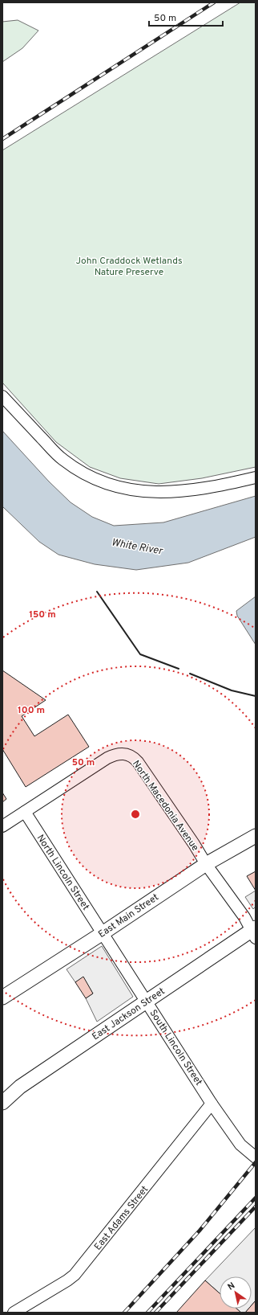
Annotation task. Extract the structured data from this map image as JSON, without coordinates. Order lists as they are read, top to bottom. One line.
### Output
{"streets":{"main road":["East Main Street","East Jackson Street"],"street":["North Macedonia Avenue","North Lincoln Street","South Lincoln Street","East Adams Street"]},"crossings":[["North Macedonia Avenue","North Lincoln Street"],["North Macedonia Avenue","East Main Street"],["North Macedonia Avenue","East Jackson Street"],["North Lincoln Street","East Main Street"],["North Lincoln Street","South Lincoln Street"],["East Main Street","South Lincoln Street"],["East Jackson Street","South Lincoln Street"],["South Lincoln Street","East Adams Street"]],"water":["White River"],"parks":["John Craddock Wetlands Nature Preserve"],"scale_bar":"50 m","north":"top left","rings":["150 m","100 m","50 m"]}
